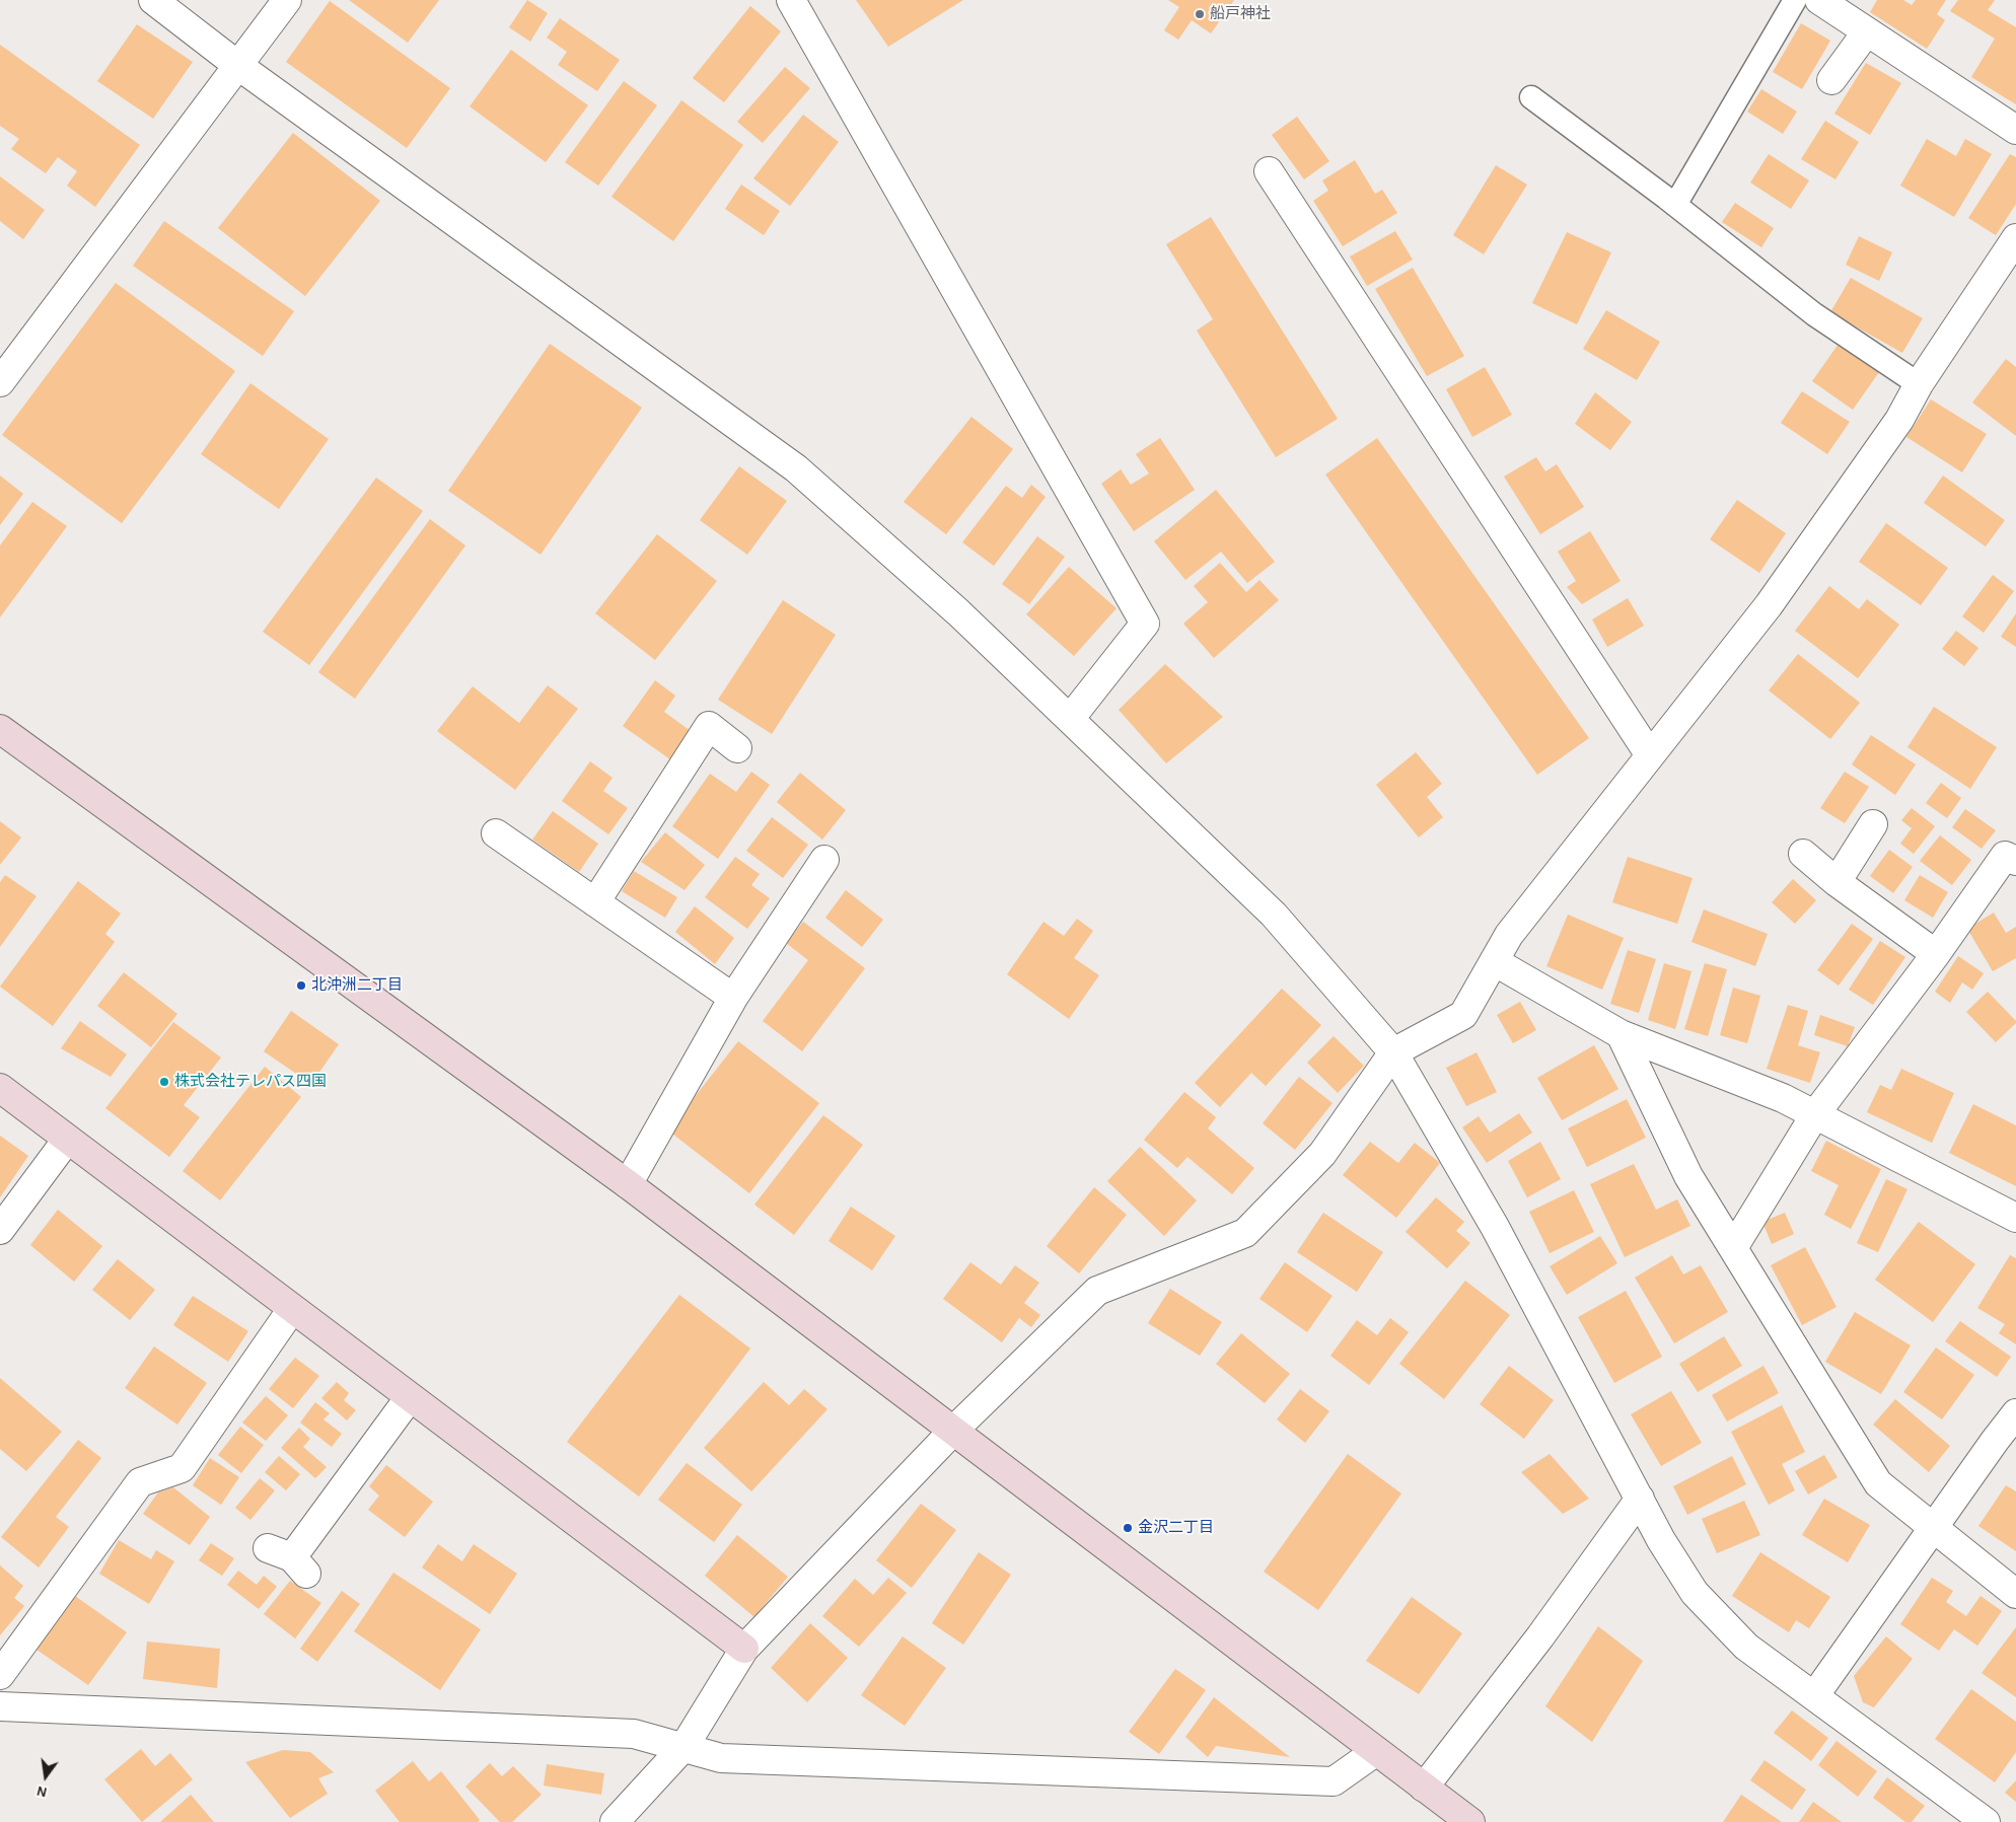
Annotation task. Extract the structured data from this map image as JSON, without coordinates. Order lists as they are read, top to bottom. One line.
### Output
{"places":["船戸神社","北沖洲二丁目","株式会社テレパス四国","金沢二丁目"],"north":"bottom"}
